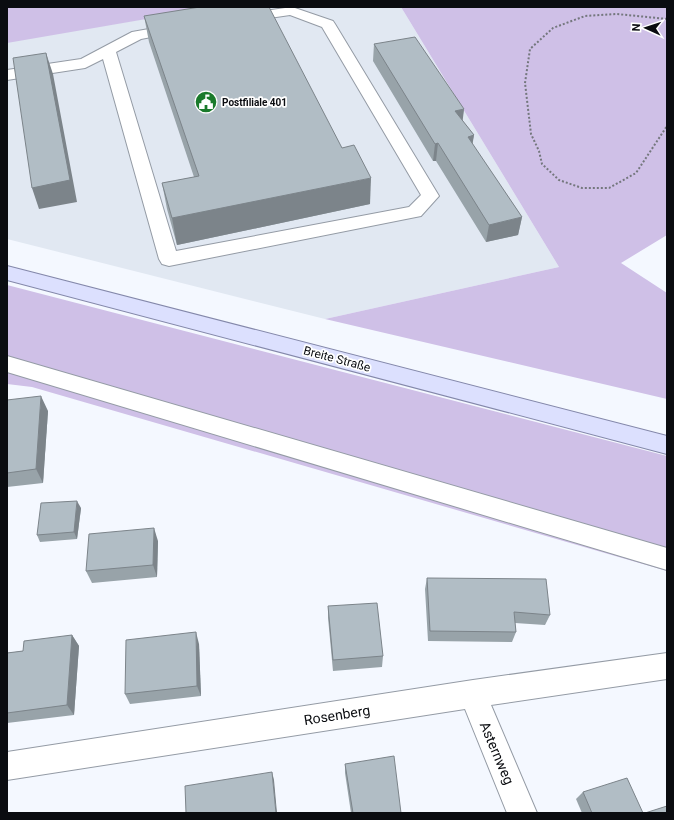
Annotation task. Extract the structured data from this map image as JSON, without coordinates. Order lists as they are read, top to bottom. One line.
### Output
{"streets":{"main road":["Breite Straße"],"street":["Rosenberg","Asternweg"]},"crossings":[["Rosenberg","Asternweg"]],"places":{"public building":["Postfiliale 401"]},"north":"left"}
